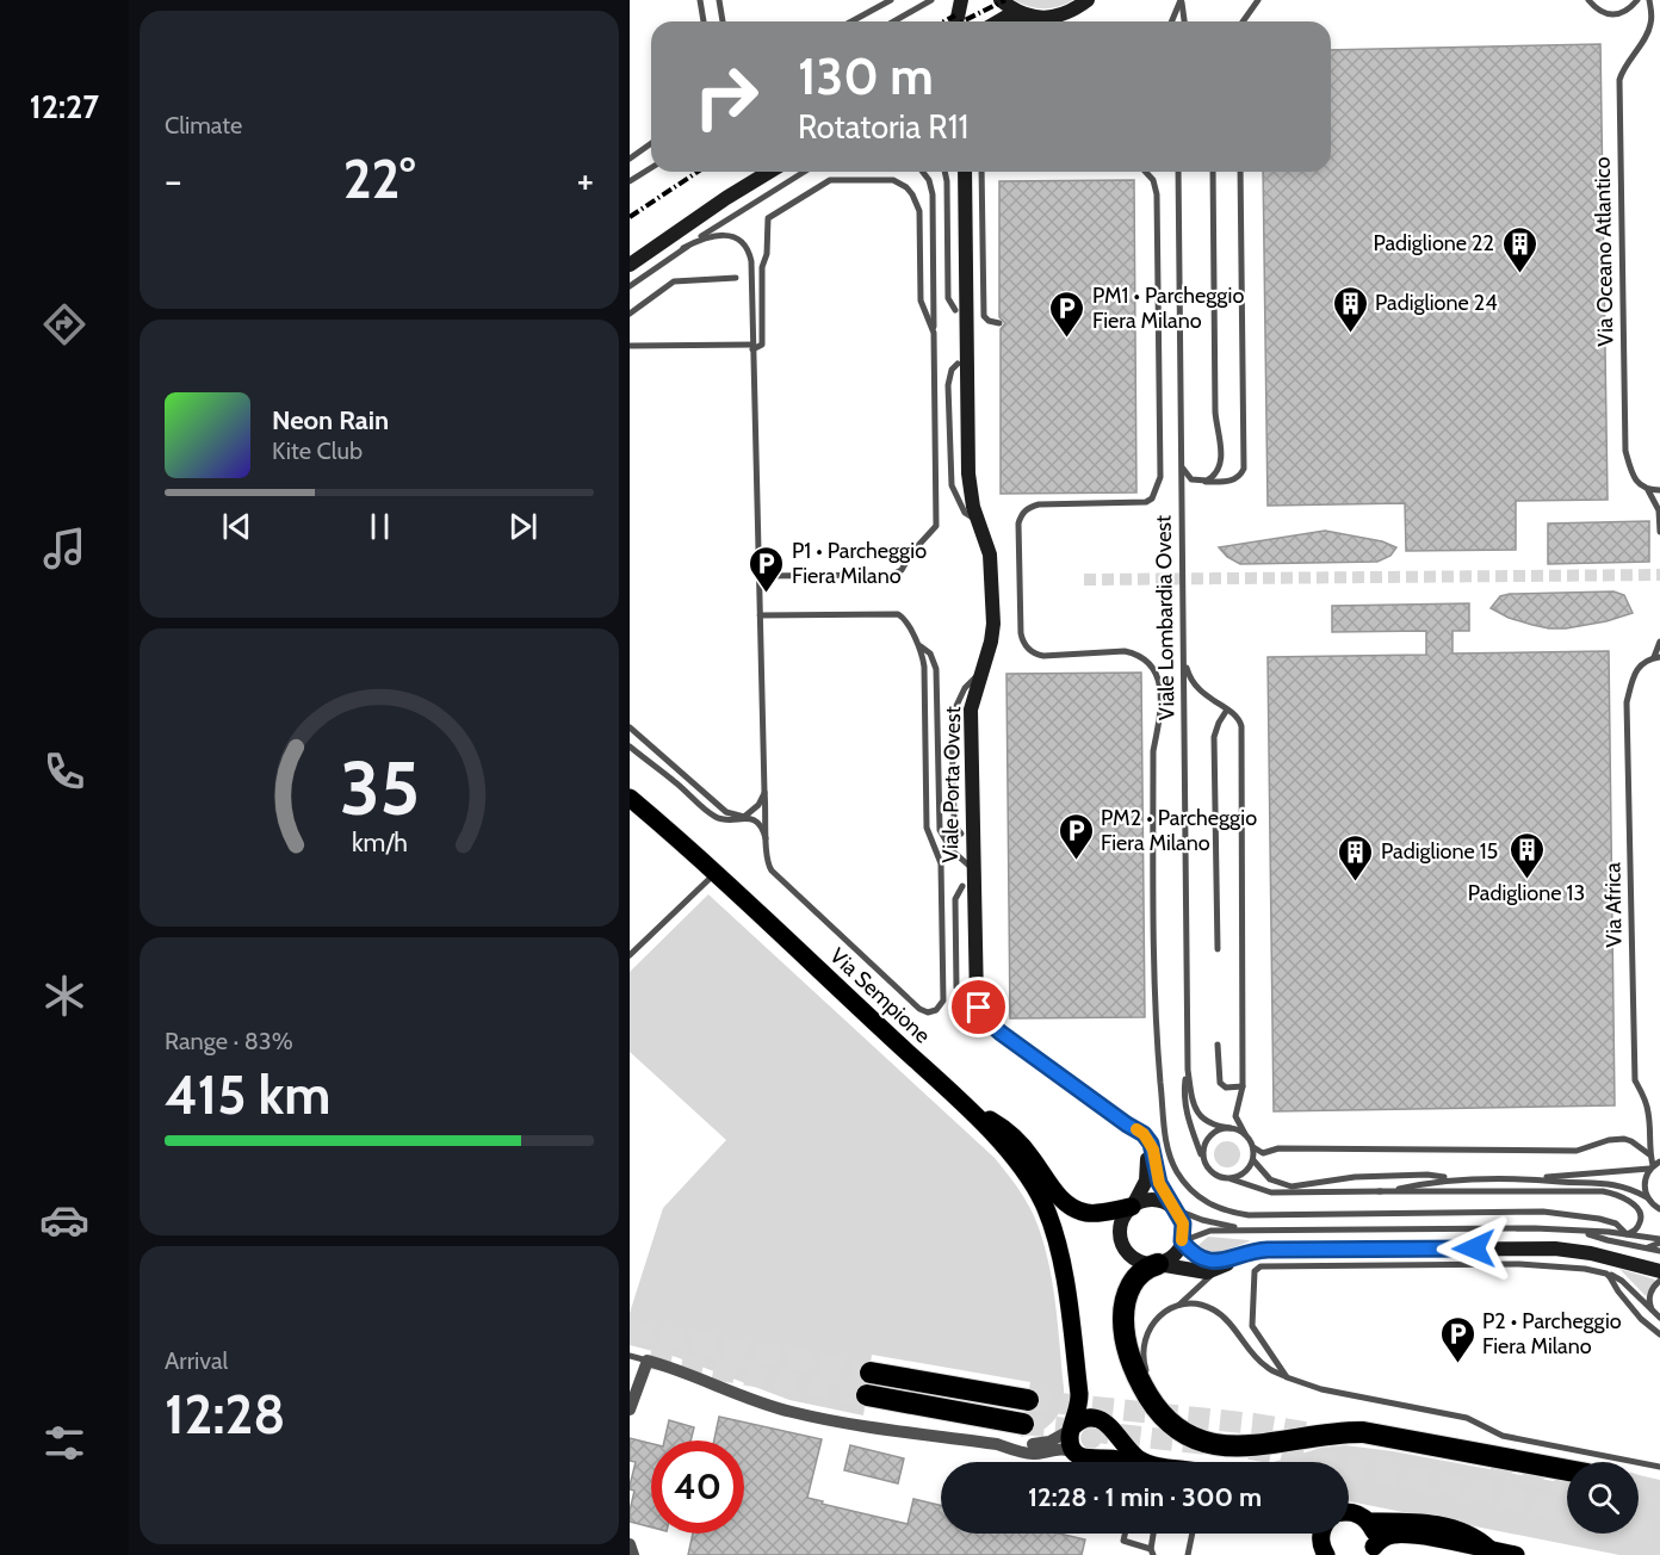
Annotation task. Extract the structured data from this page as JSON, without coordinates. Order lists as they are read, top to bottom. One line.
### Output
{"streets":{"main road":["Via Sempione"],"street":["Viale Porta Ovest"],"lane":["Via Oceano Atlantico","Viale Lombardia Ovest","Via Africa"]},"places":{"building":["Padiglione 22","Padiglione 24","Padiglione 13","Padiglione 15"],"parking":["PM1 • Parcheggio Fiera Milano","P1 • Parcheggio Fiera Milano","PM2 • Parcheggio Fiera Milano","P2 • Parcheggio Fiera Milano"]},"page":{"tabs":"12:27","tile":["Climate",["Range · 83%","415 km"],["Arrival","12:28"]],"turn":["130 m","Rotatoria R11"],"heat":["−","22°","+"],"song":["Neon Rain","Kite Club"],"limit":"40","trip":"12:28 · 1 min · 300 m","gauge":["35","km/h"]}}
